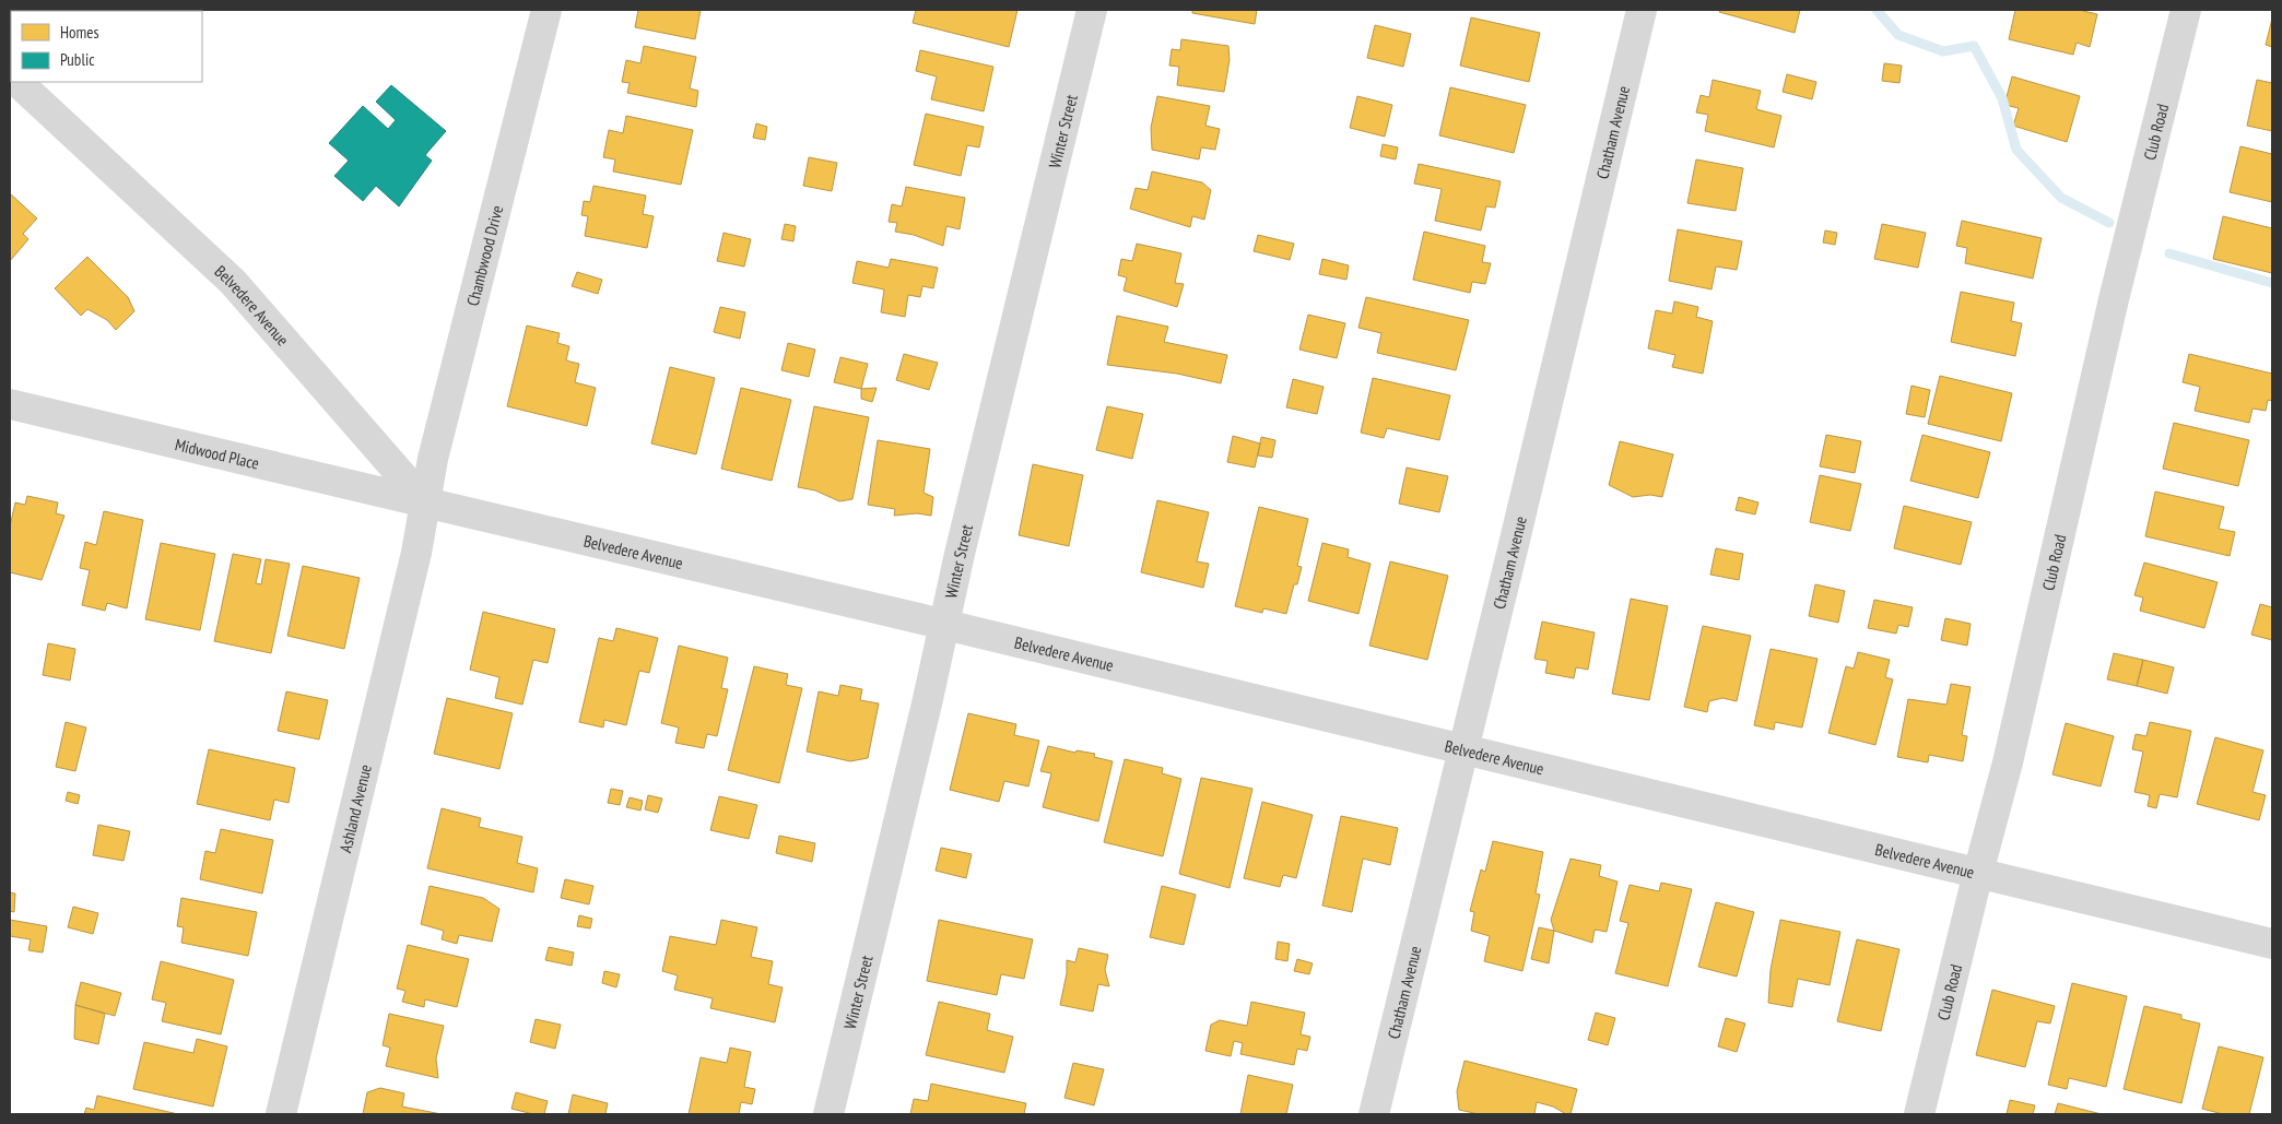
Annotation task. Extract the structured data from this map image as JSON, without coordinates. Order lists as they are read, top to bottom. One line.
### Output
{"streets":{"street":["Winter Street","Chatham Avenue","Club Road","Chambwood Drive","Belvedere Avenue","Midwood Place","Ashland Avenue"]},"crossings":[["Winter Street","Belvedere Avenue"],["Chatham Avenue","Belvedere Avenue"],["Club Road","Belvedere Avenue"],["Chambwood Drive","Belvedere Avenue"],["Chambwood Drive","Midwood Place"],["Chambwood Drive","Ashland Avenue"],["Belvedere Avenue","Midwood Place"],["Belvedere Avenue","Ashland Avenue"],["Midwood Place","Ashland Avenue"]],"legend":["Homes","Public"]}
